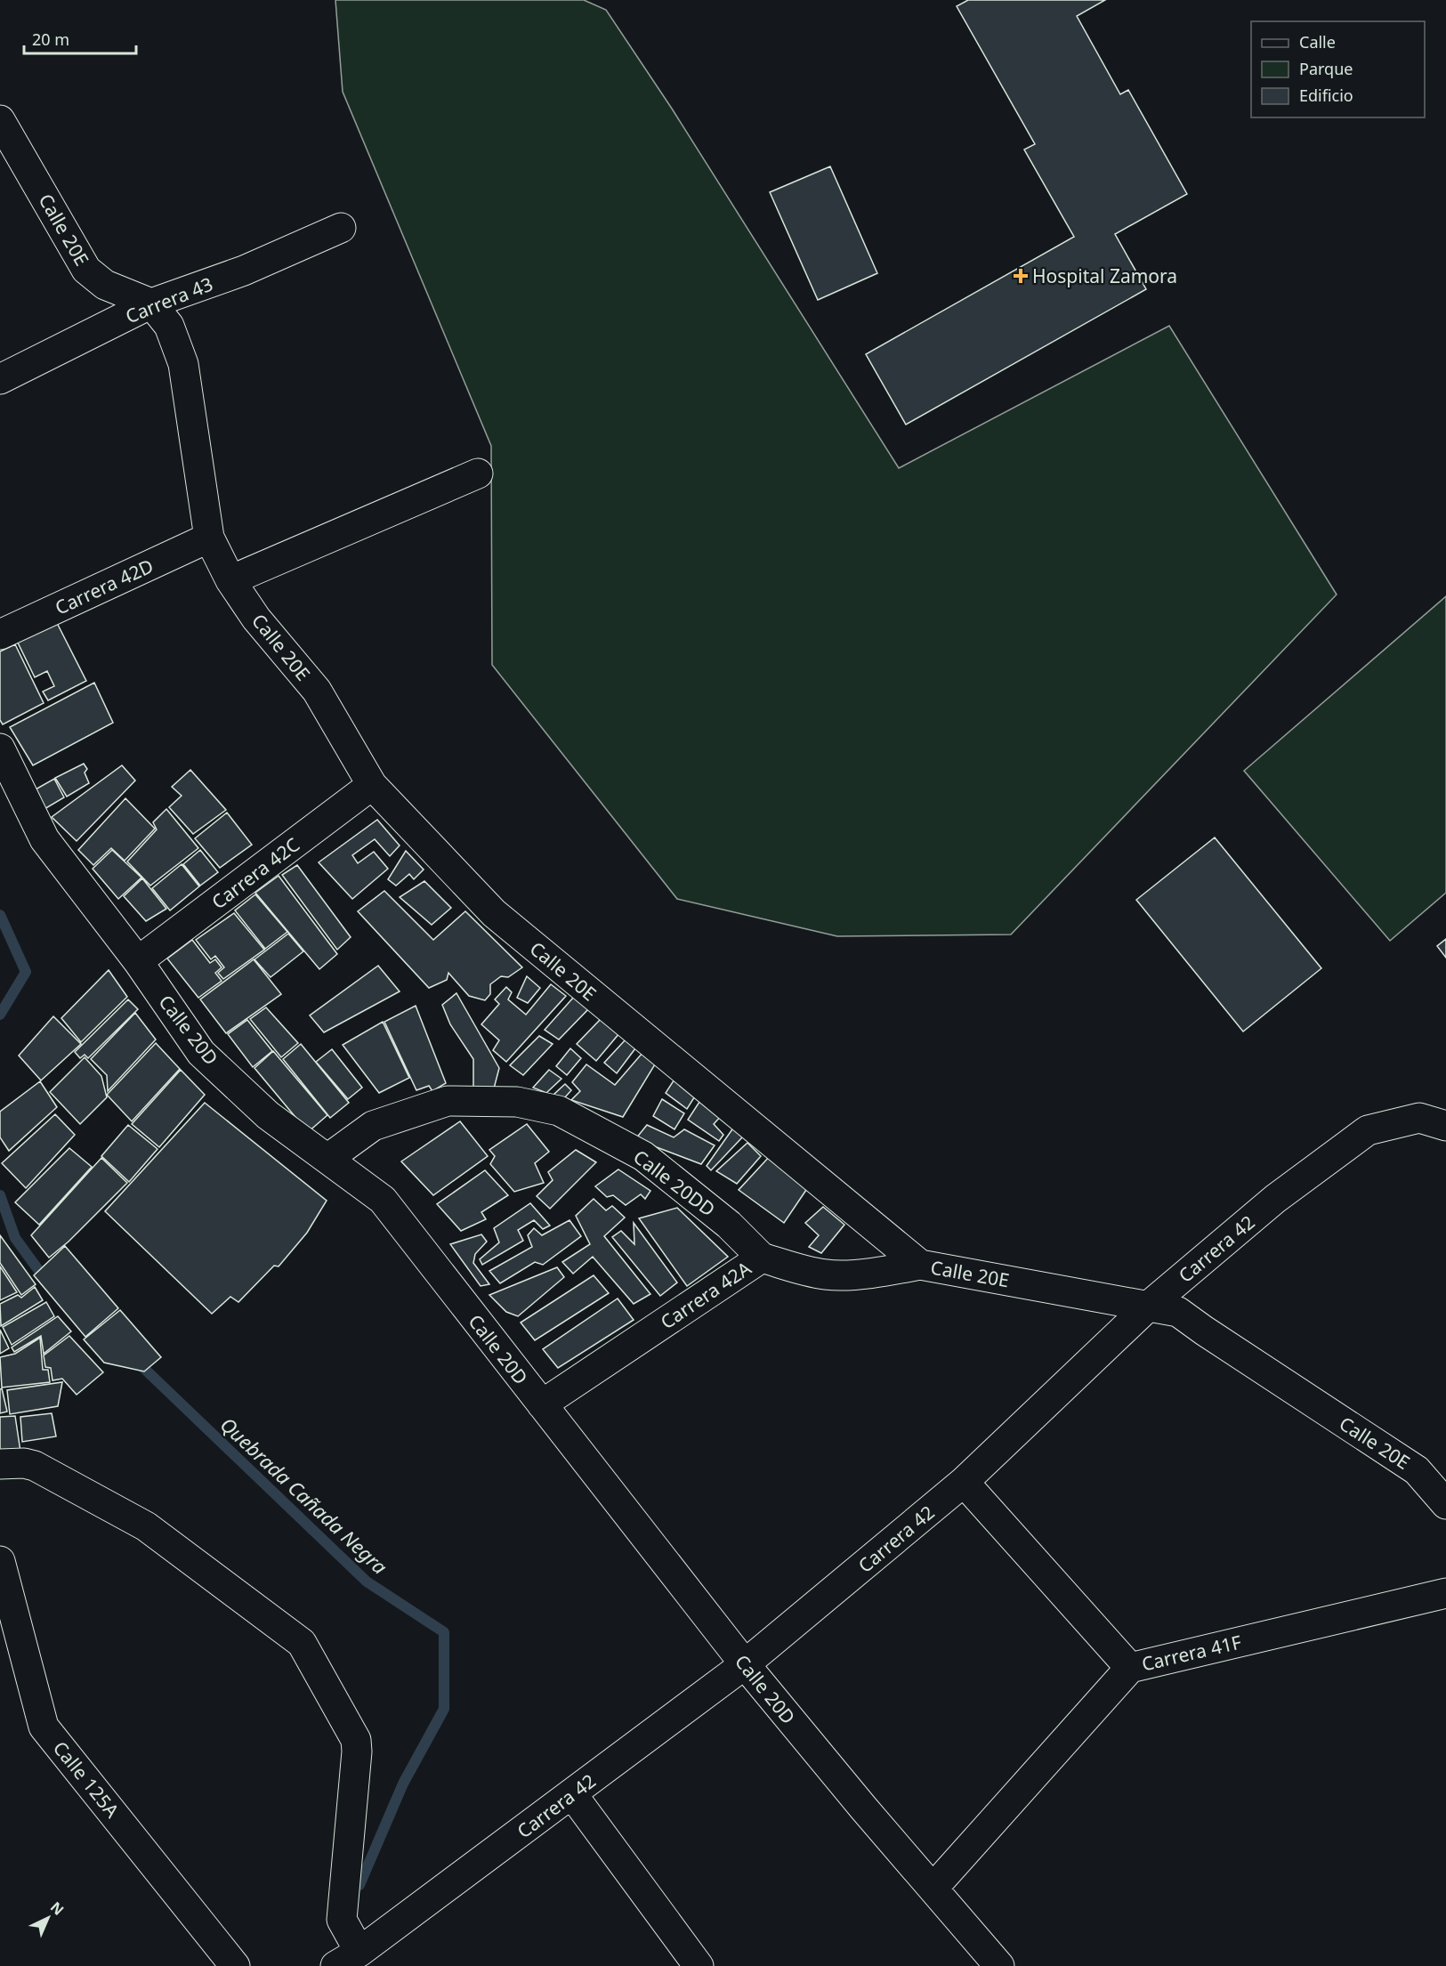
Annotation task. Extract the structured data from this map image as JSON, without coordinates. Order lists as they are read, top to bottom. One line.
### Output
{"streets":{"street":["Calle 20E","Carrera 43","Carrera 42D","Carrera 42C","Calle 20D","Calle 20DD","Carrera 42","Carrera 42A","Carrera 41F","Calle 125A"]},"crossings":[["Calle 20E","Carrera 43"],["Calle 20E","Carrera 42D"],["Calle 20E","Carrera 42C"],["Calle 20E","Carrera 42"],["Calle 20E","Carrera 42A"],["Carrera 42C","Calle 20D"],["Calle 20D","Calle 20DD"],["Calle 20D","Carrera 42"],["Calle 20D","Carrera 42A"],["Calle 20D","Carrera 41F"],["Calle 20DD","Carrera 42A"]],"water":["Quebrada Cañada Negra"],"places":{"health":["Hospital Zamora"]},"legend":["Calle","Parque","Edificio"],"scale_bar":"20 m","north":"top right"}
